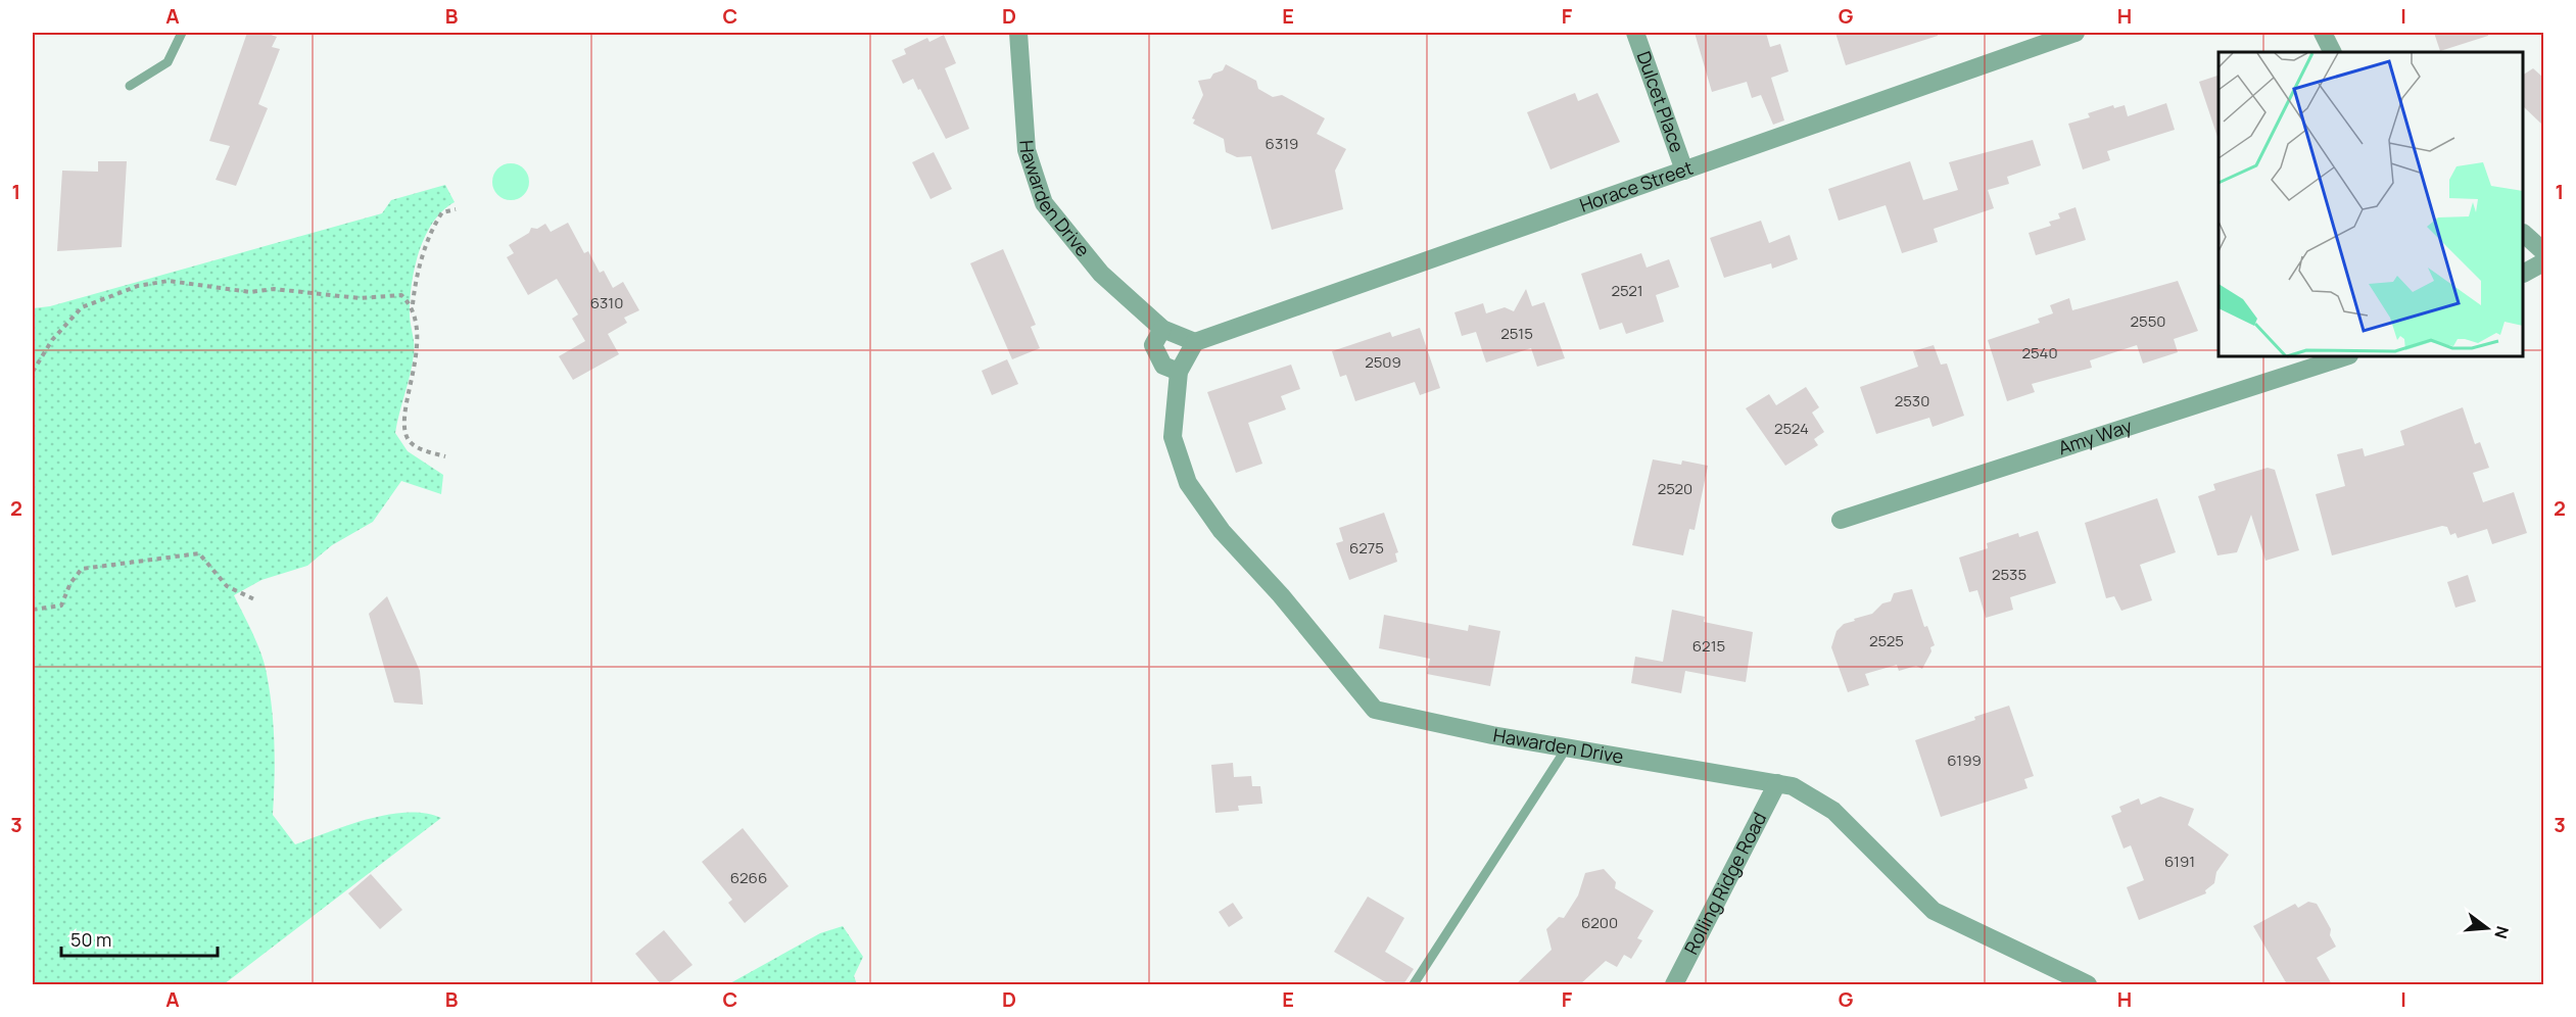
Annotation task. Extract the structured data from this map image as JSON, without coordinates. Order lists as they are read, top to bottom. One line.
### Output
{"streets":{"street":["Dulcet Place","Horace Street","Hawarden Drive","Amy Way","Rolling Ridge Road"]},"crossings":[["Dulcet Place","Horace Street"],["Horace Street","Hawarden Drive"],["Hawarden Drive","Rolling Ridge Road"]],"house_numbers":["6319","2521","6310","2550","2515","2540","2509","2530","2524","2520","6275","2535","2525","6215","6199","6191","6266","6200"],"scale_bar":"50 m","north":"right","grid":{"columns":["A","B","C","D","E","F","G","H","I"],"rows":["1","2","3"]}}
